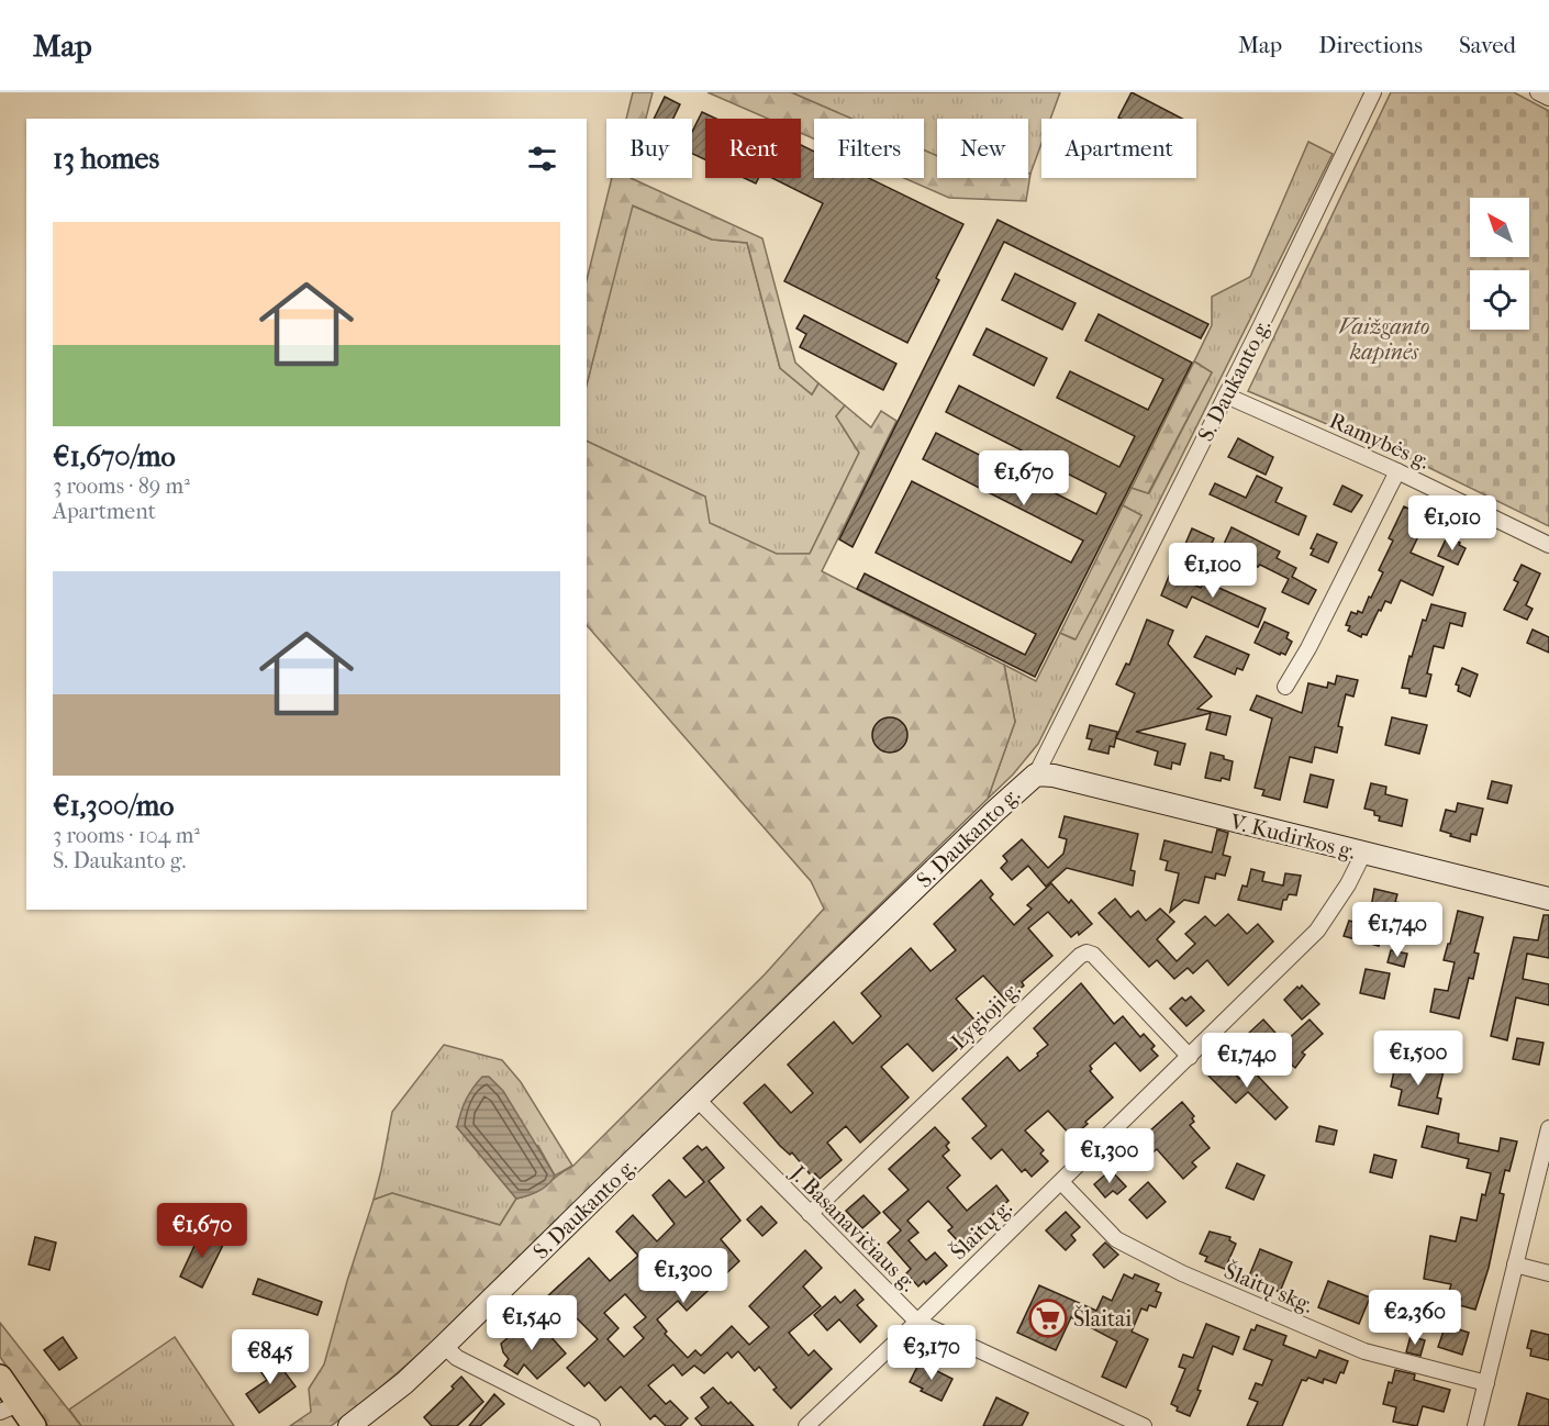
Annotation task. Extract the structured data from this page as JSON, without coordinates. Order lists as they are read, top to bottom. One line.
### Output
{"streets":{"street":["S. Daukanto g.","Ramybės g.","V. Kudirkos g.","Lygioji g.","J. Basanavičiaus g.","Šlaitų g.","Šlaitų skg."]},"crossings":[["S. Daukanto g.","Ramybės g."],["S. Daukanto g.","V. Kudirkos g."],["S. Daukanto g.","J. Basanavičiaus g."],["V. Kudirkos g.","Šlaitų g."],["Lygioji g.","J. Basanavičiaus g."],["Lygioji g.","Šlaitų g."],["J. Basanavičiaus g.","Šlaitų g."],["Šlaitų g.","Šlaitų skg."]],"parks":["Vaižganto kapinės"],"places":{"supermarket":["Šlaitai"]},"north":"top left","page":{"header":"Map","nav":["Map","Directions","Saved"],"chip":["Buy","Rent","Filters","New","Apartment"],"heading":"13 homes","list":[{"name":"€1,670/mo","note":"3 rooms · 89 m² · Apartment"},{"name":"€1,300/mo","note":"3 rooms · 104 m² · S. Daukanto g."}],"price":["€1,670","€1,010","€1,100","€1,740","€1,500","€1,740","€1,300","€1,670","€1,300","€2,360","€1,540","€3,170","€845"]}}
